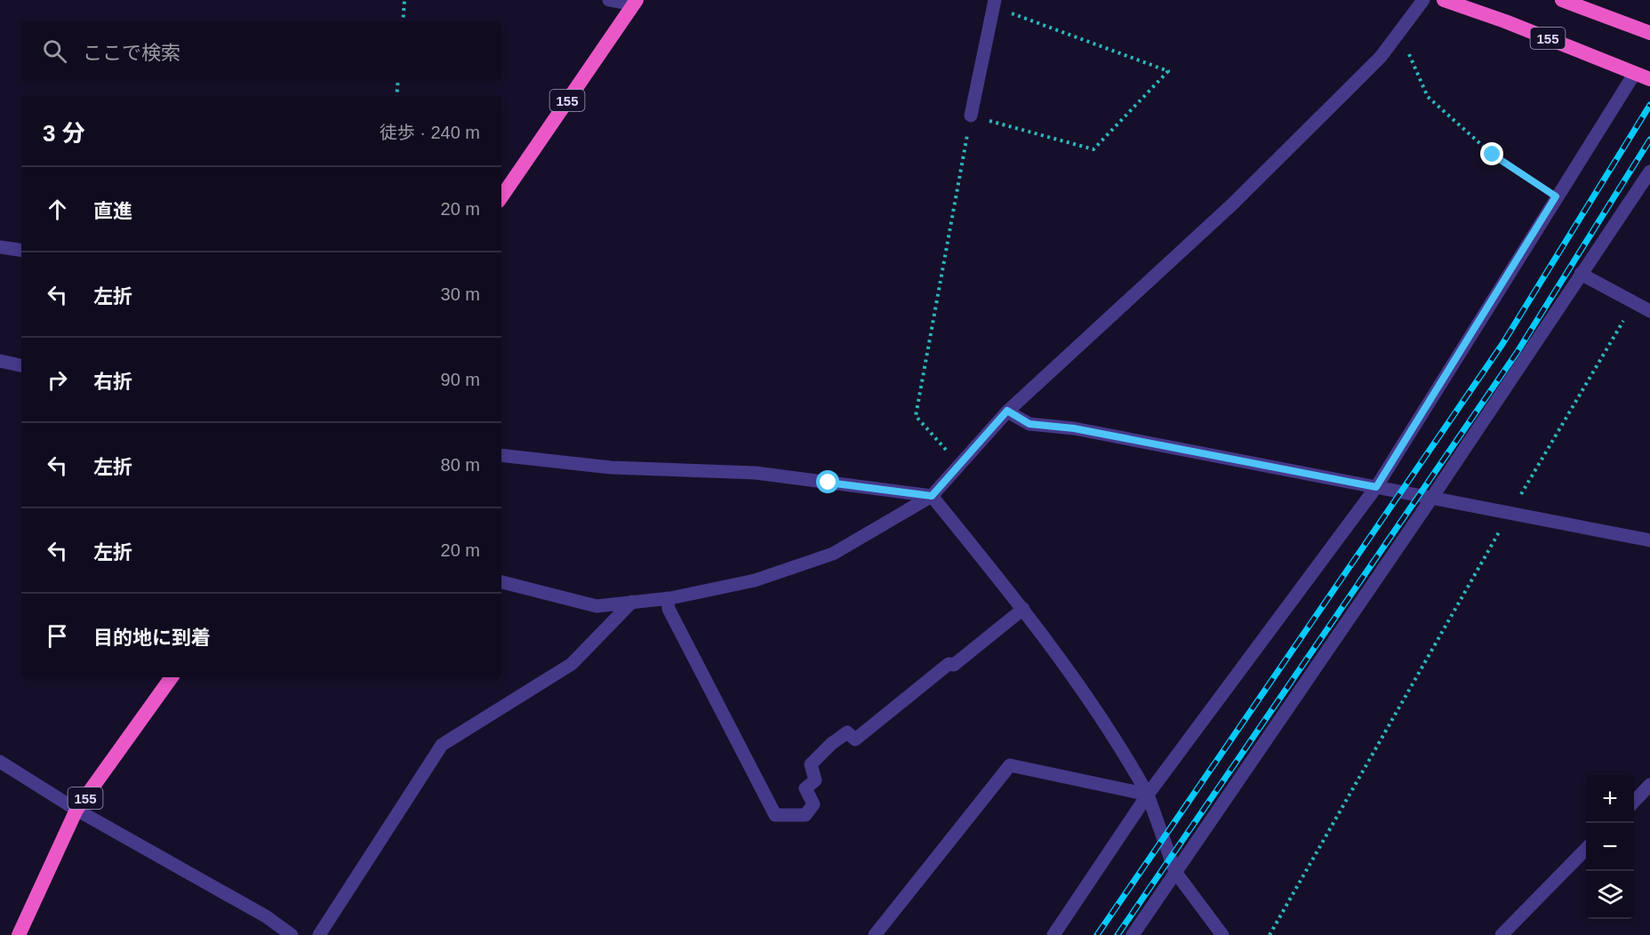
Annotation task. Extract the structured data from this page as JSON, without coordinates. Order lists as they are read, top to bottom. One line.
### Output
{"streets":{"highway":["155"]},"page":{"search":"ここで検索","heading":["3 分","徒歩 · 240 m"],"list":[["直進","20 m"],["左折","30 m"],["右折","90 m"],["左折","80 m"],["左折","20 m"],"目的地に到着"],"map_buttons":["+","−"]}}
